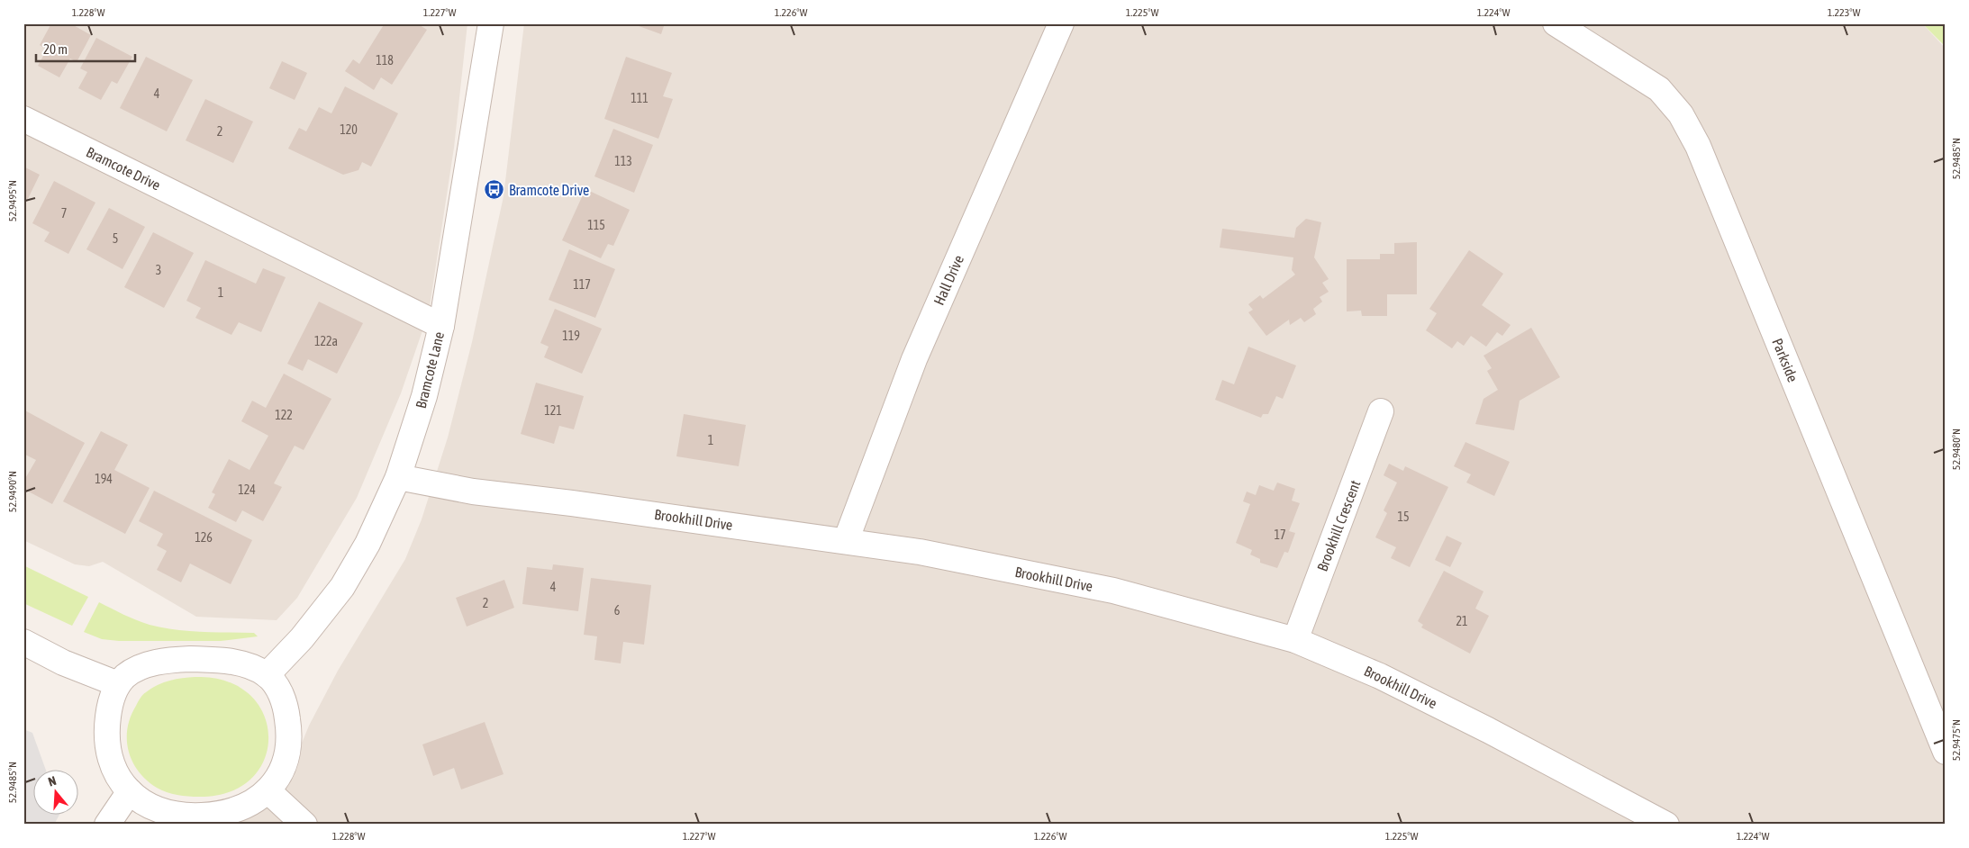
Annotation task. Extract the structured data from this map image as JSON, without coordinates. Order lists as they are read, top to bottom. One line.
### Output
{"streets":{"street":["Bramcote Drive","Hall Drive","Parkside","Bramcote Lane","Brookhill Drive","Brookhill Crescent"]},"crossings":[["Bramcote Drive","Bramcote Lane"],["Hall Drive","Brookhill Drive"],["Bramcote Lane","Brookhill Drive"],["Brookhill Drive","Brookhill Crescent"]],"places":{"bus stop":["Bramcote Drive"]},"house_numbers":["118","4","111","120","2","113","7","115","5","3","117","1","119","122a","121","122","1","194","124","15","17","126","4","2","6","21"],"scale_bar":"20 m","north":"top","coordinates":["1.228°W","1.227°W","1.226°W","1.225°W","1.224°W","1.223°W","52.9485°N","52.9495°N","52.9480°N","52.9490°N","52.9475°N"]}
